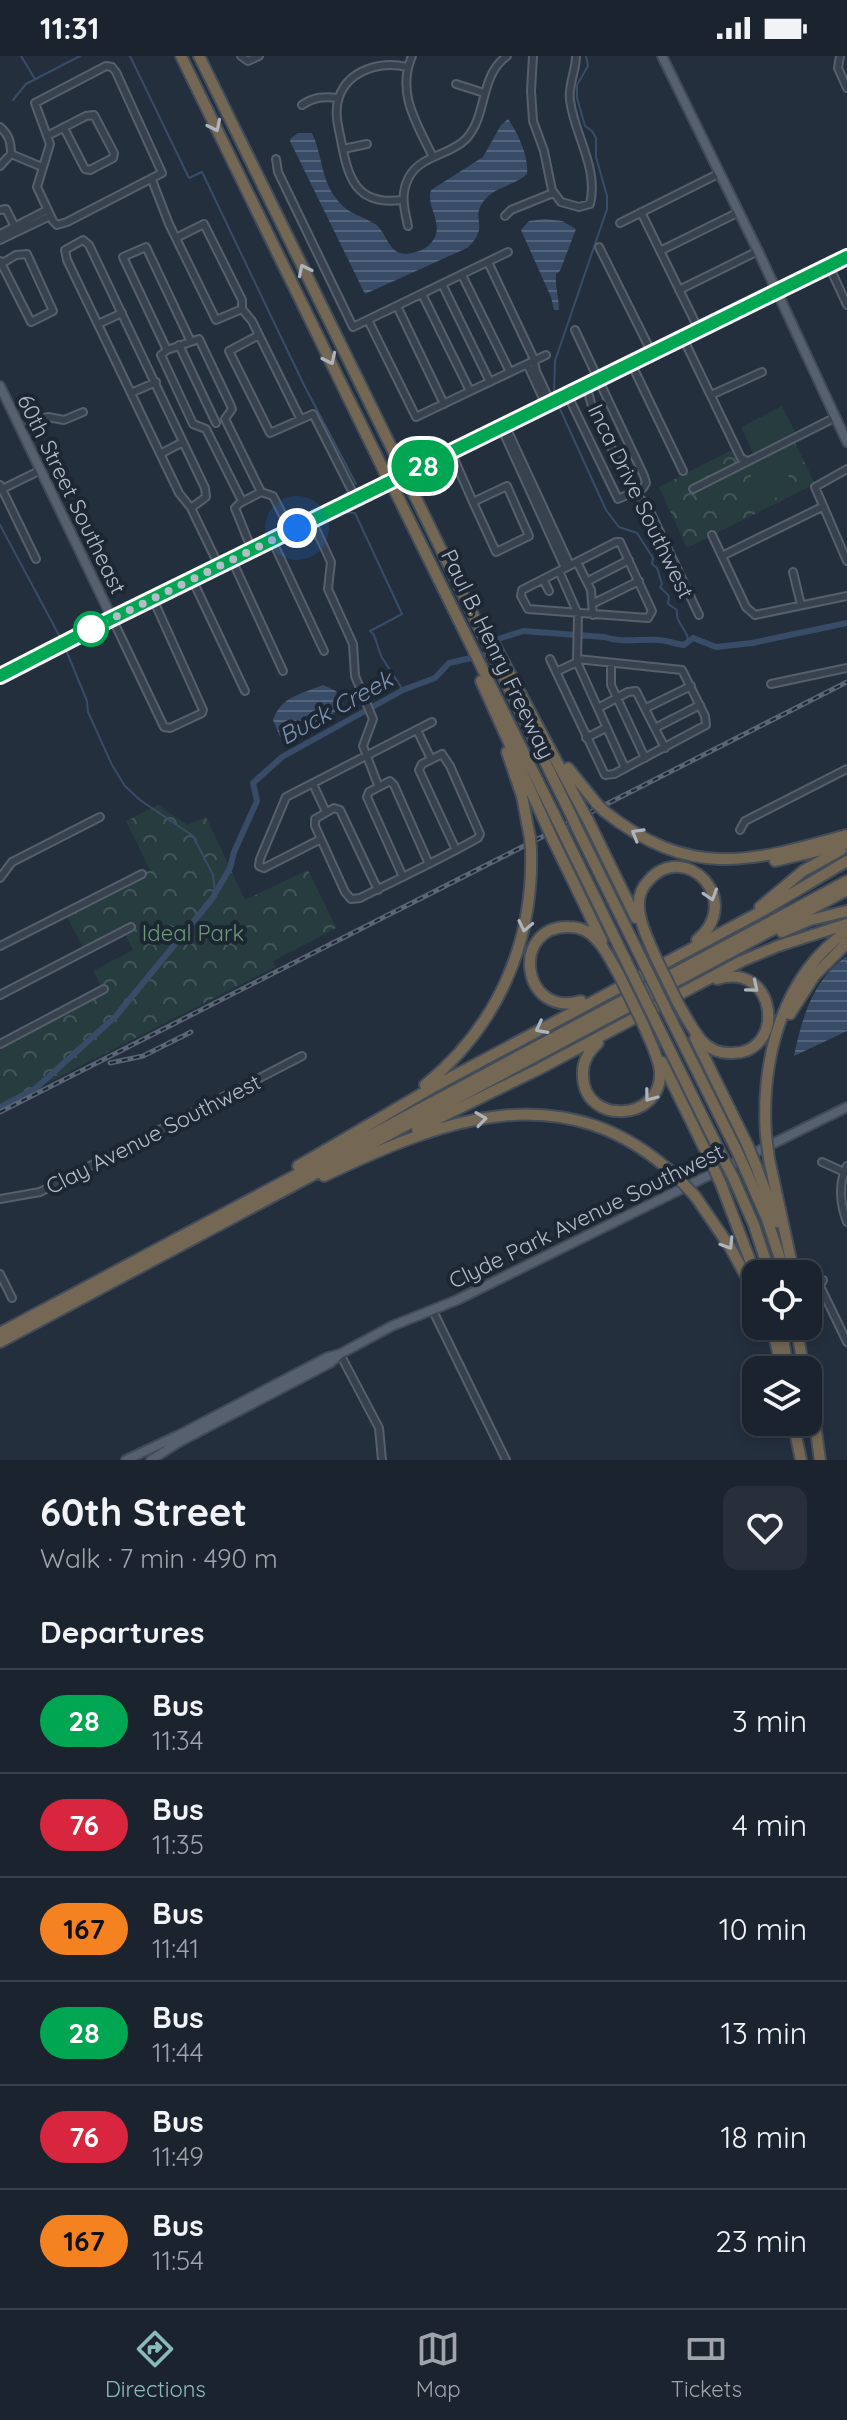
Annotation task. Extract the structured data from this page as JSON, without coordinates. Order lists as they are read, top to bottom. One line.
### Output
{"streets":{"highway":["Paul B. Henry Freeway"],"main road":["60th Street Southeast","Clyde Park Avenue Southwest"],"street":["Inca Drive Southwest","Clay Avenue Southwest"]},"water":["Buck Creek"],"parks":["Ideal Park"],"lines":["bus line 28"],"page":{"status":"11:31","on_map":"28","heading":[["60th Street","Walk · 7 min · 490 m"],"Departures"],"list":[{"mark":"28","name":"Bus","note":"11:34","value":"3 min"},{"mark":"76","name":"Bus","note":"11:35","value":"4 min"},{"mark":"167","name":"Bus","note":"11:41","value":"10 min"},{"mark":"28","name":"Bus","note":"11:44","value":"13 min"},{"mark":"76","name":"Bus","note":"11:49","value":"18 min"},{"mark":"167","name":"Bus","note":"11:54","value":"23 min"}],"tabs":["Directions","Map","Tickets"]}}
